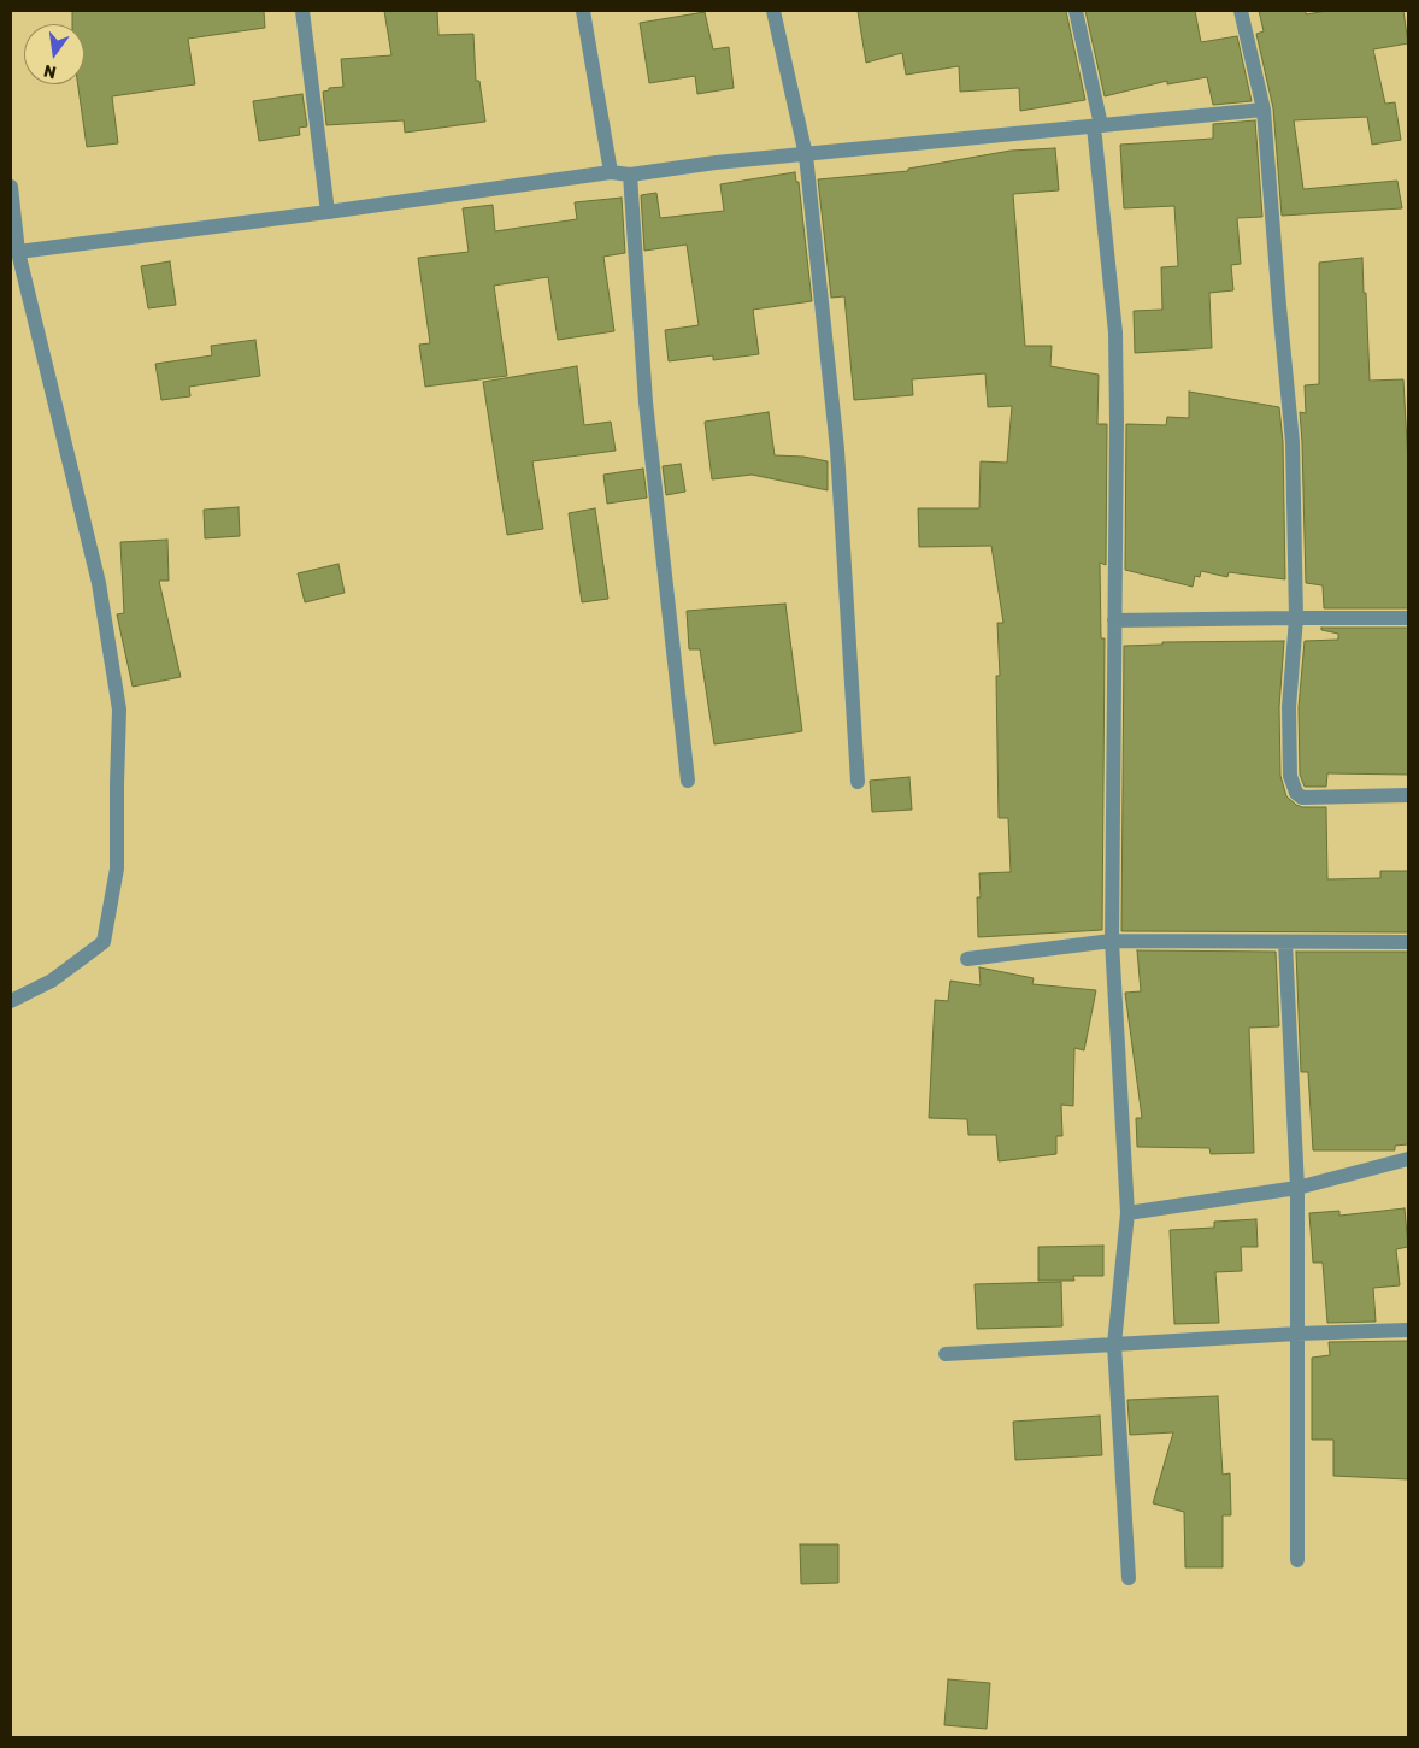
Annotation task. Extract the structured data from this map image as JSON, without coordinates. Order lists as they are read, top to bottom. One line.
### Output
{"north":"bottom"}
